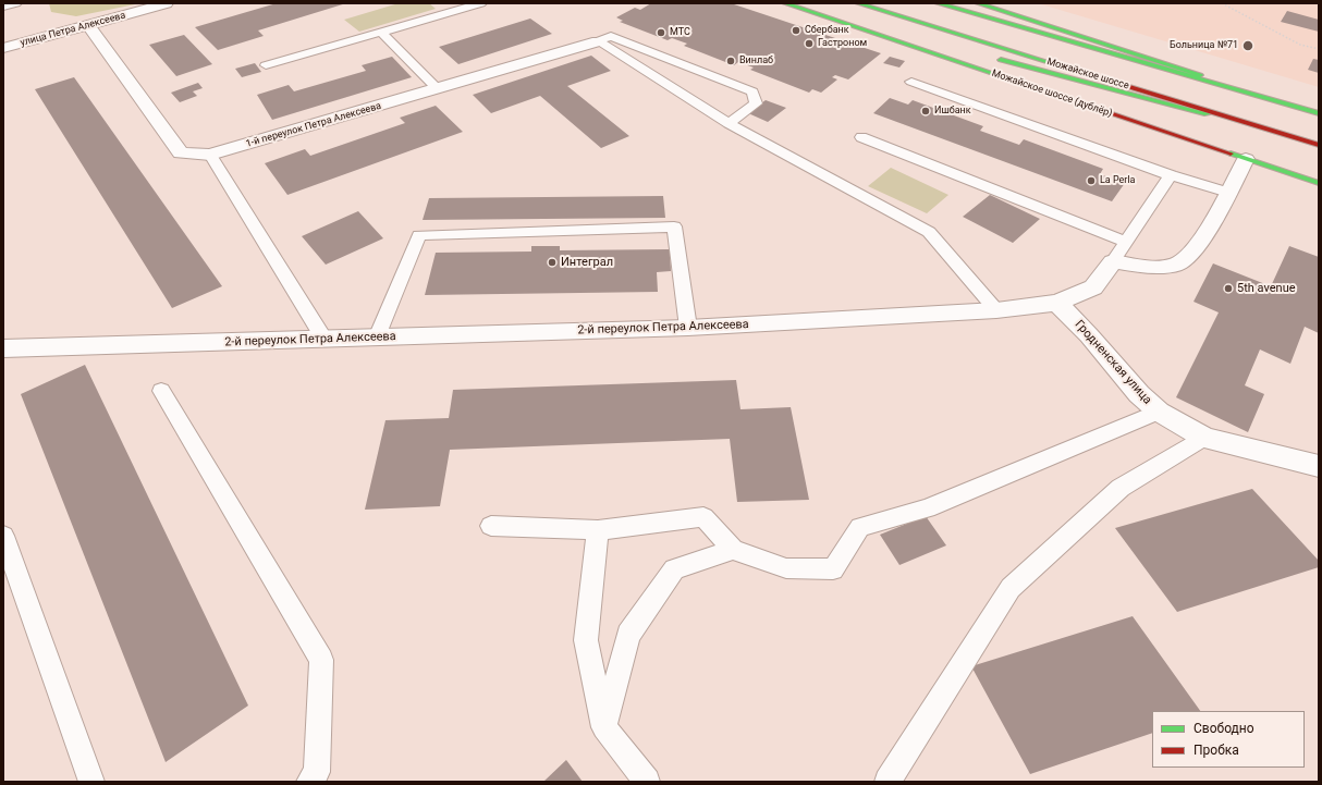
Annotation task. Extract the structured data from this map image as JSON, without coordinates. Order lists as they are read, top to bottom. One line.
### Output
{"streets":{"main road":["Можайское шоссе","Можайское шоссе (дублёр)"],"street":["улица Петра Алексеева","1-й переулок Петра Алексеева","2-й переулок Петра Алексеева","Гродненская улица"]},"crossings":[["улица Петра Алексеева","1-й переулок Петра Алексеева"],["2-й переулок Петра Алексеева","Гродненская улица"]],"places":["Сбербанк","МТС","Гастроном","Больница №71","Винлаб","Ишбанк","La Perla","Интеграл","5th avenue"],"legend":["Свободно","Пробка"]}
